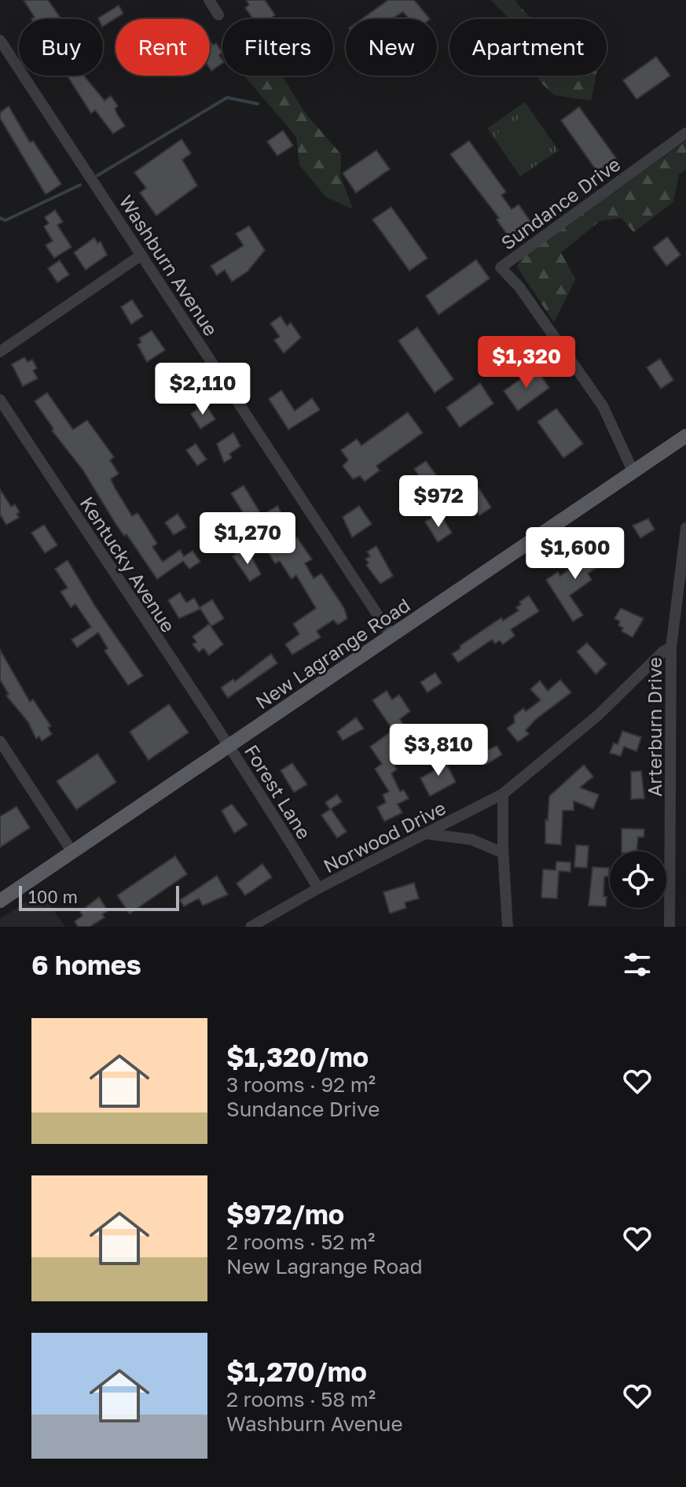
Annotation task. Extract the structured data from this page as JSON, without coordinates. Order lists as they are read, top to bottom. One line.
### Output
{"streets":{"main road":["New Lagrange Road"],"street":["Sundance Drive","Washburn Avenue","Kentucky Avenue","Arterburn Drive","Forest Lane","Norwood Drive"]},"crossings":[["Sundance Drive","New Lagrange Road"],["Washburn Avenue","New Lagrange Road"],["Kentucky Avenue","New Lagrange Road"],["Kentucky Avenue","Forest Lane"],["New Lagrange Road","Forest Lane"],["Arterburn Drive","Norwood Drive"],["Forest Lane","Norwood Drive"]],"scale_bar":"100 m","page":{"chip":["Buy","Rent","Filters","New","Apartment"],"price":["$1,320","$2,110","$972","$1,270","$1,600","$3,810"],"scale":"100 m","heading":"6 homes","list":[{"name":"$1,320/mo","note":"3 rooms · 92 m² · Sundance Drive"},{"name":"$972/mo","note":"2 rooms · 52 m² · New Lagrange Road"},{"name":"$1,270/mo","note":"2 rooms · 58 m² · Washburn Avenue"}]}}
